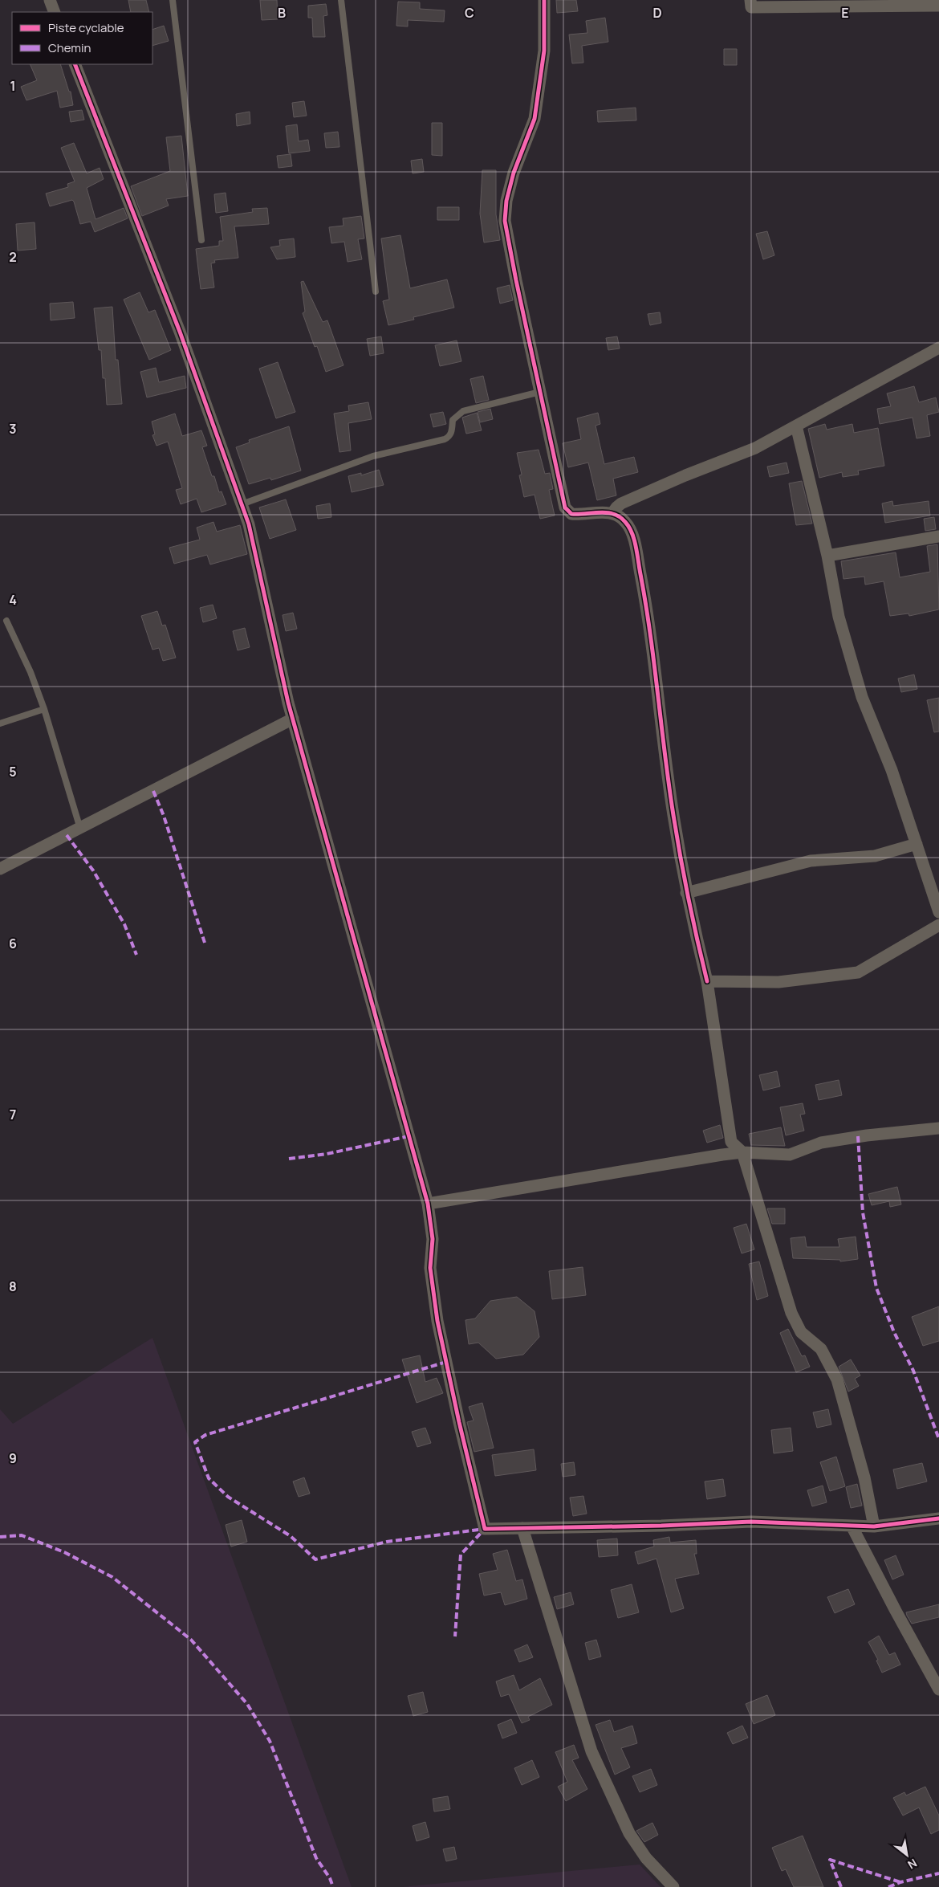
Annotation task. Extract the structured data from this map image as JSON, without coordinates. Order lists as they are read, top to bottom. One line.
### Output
{"legend":["Piste cyclable","Chemin"],"north":"bottom right","grid":{"columns":["B","C","D","E"],"rows":["1","2","3","4","5","6","7","8","9"]}}
